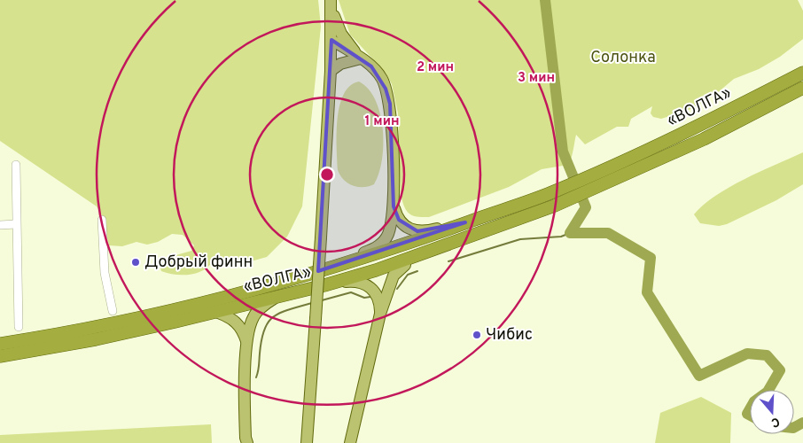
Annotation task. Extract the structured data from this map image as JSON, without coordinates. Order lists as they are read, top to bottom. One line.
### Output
{"streets":{"highway":["«ВОЛГА»"]},"parks":["Солонка"],"places":["Добрый финн","Чибис"],"north":"bottom","rings":["2 мин","3 мин","1 мин"]}
